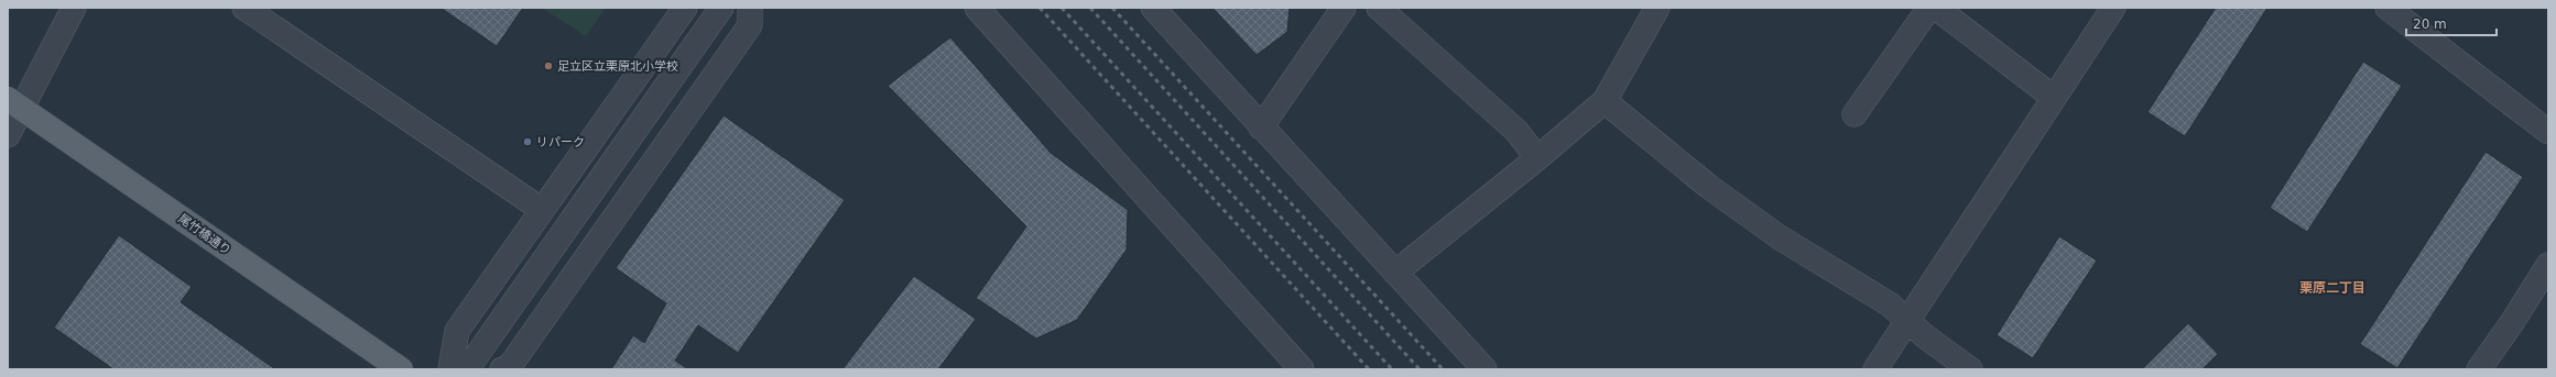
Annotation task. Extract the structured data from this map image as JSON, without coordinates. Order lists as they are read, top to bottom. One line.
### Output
{"streets":{"main road":["尾竹橋通り"]},"districts":["栗原二丁目"],"places":["足立区立栗原北小学校","リパーク"],"scale_bar":"20 m"}
